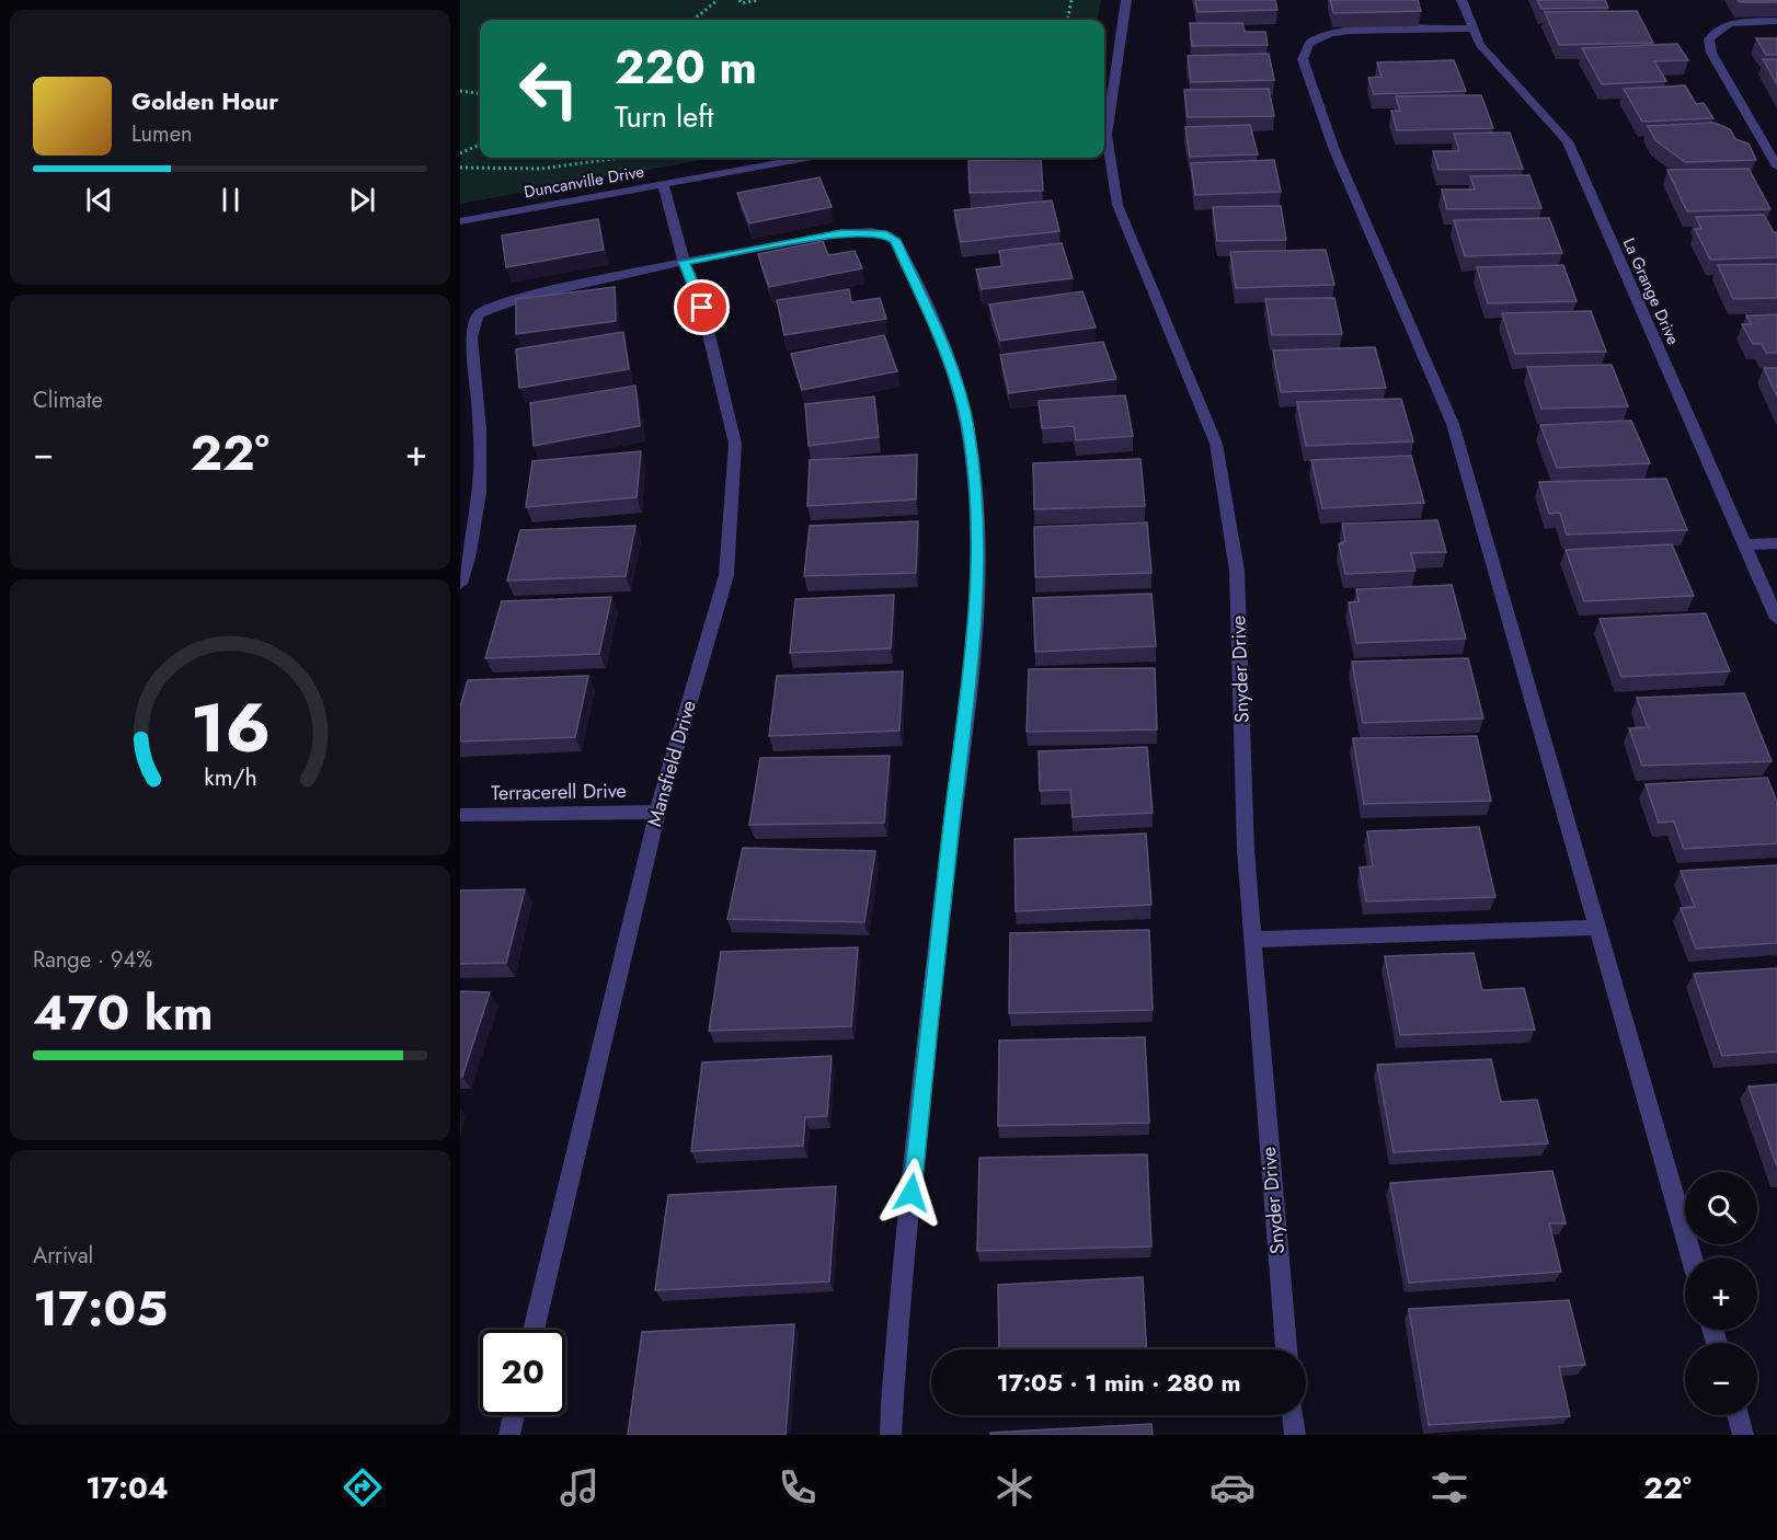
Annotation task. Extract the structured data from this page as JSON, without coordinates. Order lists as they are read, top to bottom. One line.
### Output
{"streets":{"street":["Duncanville Drive","La Grange Drive","Snyder Drive","Mansfield Drive","Terracerell Drive"]},"crossings":[["Duncanville Drive","Mansfield Drive"],["Mansfield Drive","Terracerell Drive"]],"page":{"turn":["220 m","Turn left"],"song":["Golden Hour","Lumen"],"tile":["Climate",["Range · 94%","470 km"],["Arrival","17:05"]],"heat":["−","22°","+"],"map_buttons":["+","−"],"limit":"20","trip":"17:05 · 1 min · 280 m","tabs":["17:04","22°"],"gauge":["16","km/h"]}}
